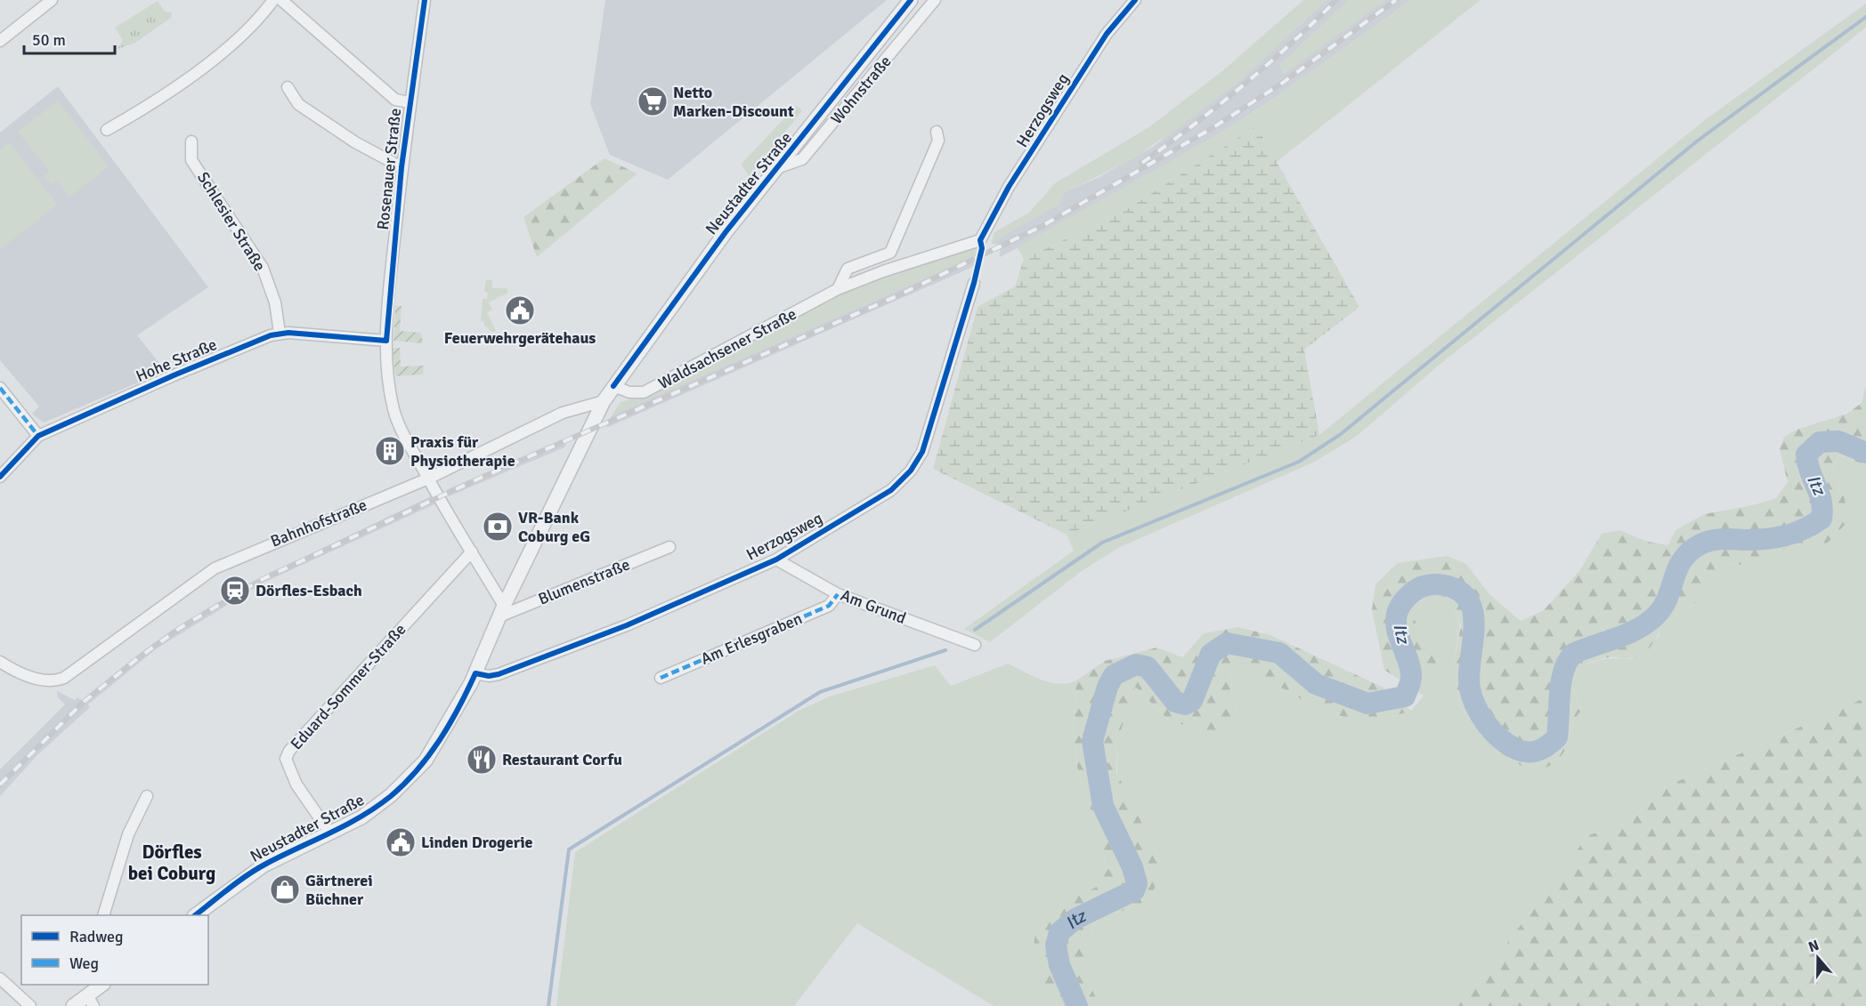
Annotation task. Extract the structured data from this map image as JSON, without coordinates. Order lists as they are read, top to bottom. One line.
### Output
{"streets":{"street":["Wohnstraße","Herzogsweg","Rosenauer Straße","Neustadter Straße","Schlesier Straße","Waldsachsener Straße","Hohe Straße","Bahnhofstraße","Blumenstraße","Am Grund","Am Erlesgraben","Eduard-Sommer-Straße"]},"crossings":[["Wohnstraße","Neustadter Straße"],["Herzogsweg","Neustadter Straße"],["Herzogsweg","Waldsachsener Straße"],["Herzogsweg","Am Grund"],["Rosenauer Straße","Neustadter Straße"],["Rosenauer Straße","Hohe Straße"],["Rosenauer Straße","Bahnhofstraße"],["Rosenauer Straße","Blumenstraße"],["Rosenauer Straße","Eduard-Sommer-Straße"],["Neustadter Straße","Waldsachsener Straße"],["Neustadter Straße","Bahnhofstraße"],["Neustadter Straße","Blumenstraße"],["Neustadter Straße","Eduard-Sommer-Straße"],["Schlesier Straße","Hohe Straße"],["Am Grund","Am Erlesgraben"]],"districts":["Dörfles bei Coburg"],"water":["Itz"],"places":{"supermarket":["Netto Marken-Discount"],"public building":["Feuerwehrgerätehaus","Linden Drogerie"],"building":["Praxis für Physiotherapie"],"bank":["VR-Bank Coburg eG"],"station":["Dörfles-Esbach"],"restaurant":["Restaurant Corfu"],"shop":["Gärtnerei Büchner"]},"legend":["Radweg","Weg"],"scale_bar":"50 m","north":"top"}
